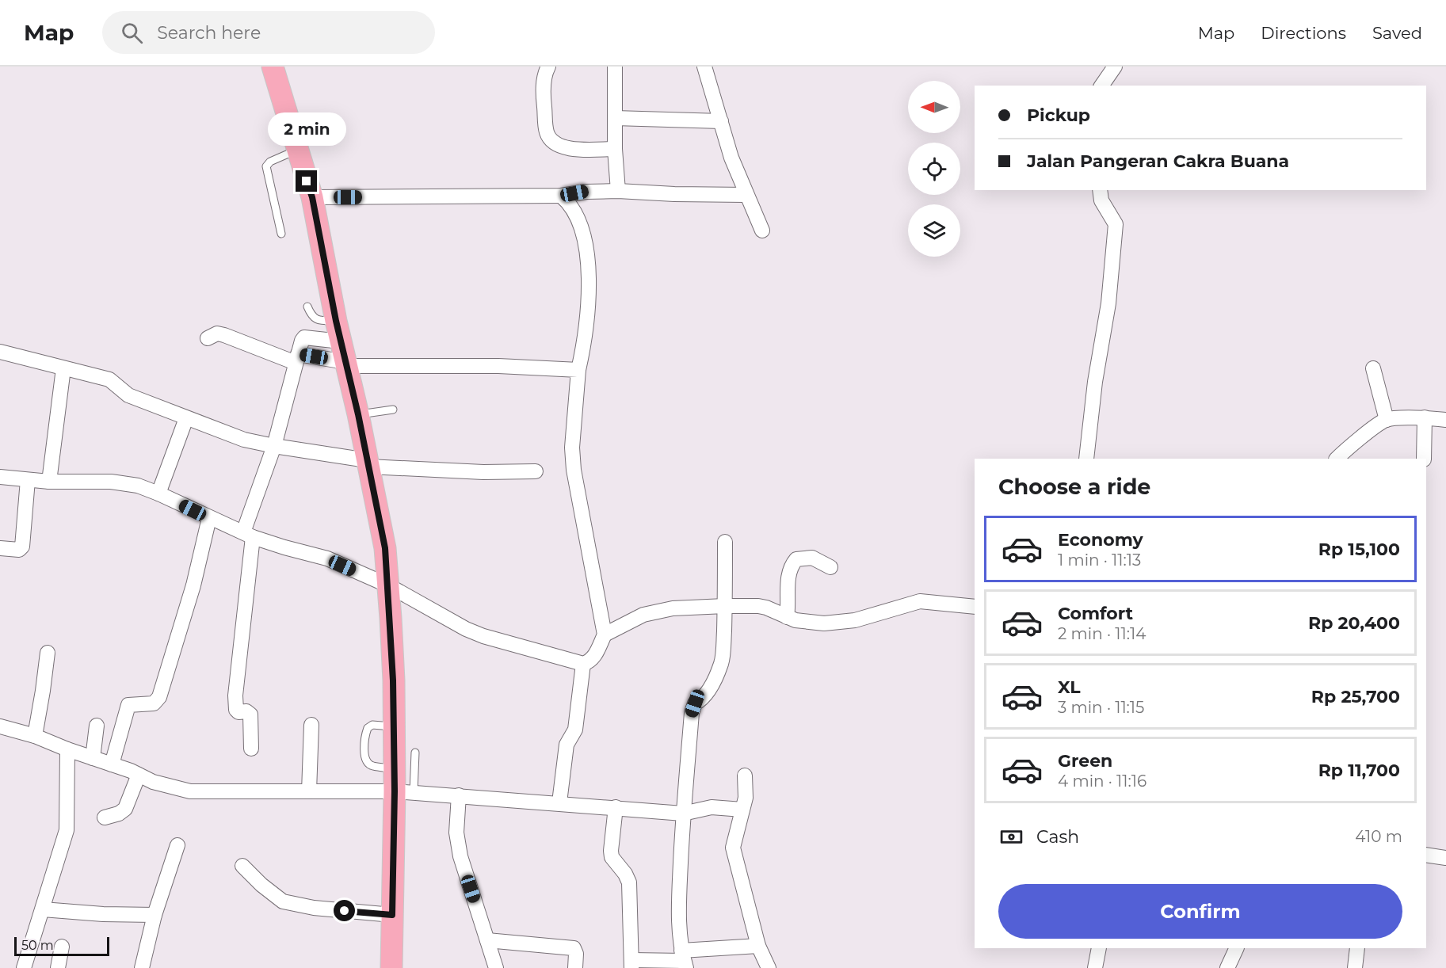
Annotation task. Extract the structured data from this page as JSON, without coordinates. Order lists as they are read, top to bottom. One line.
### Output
{"scale_bar":"50 m","north":"left","page":{"header":"Map","search":"Search here","nav":["Map","Directions","Saved"],"banner":["Pickup","Jalan Pangeran Cakra Buana"],"bubble":"2 min","heading":"Choose a ride","list":[{"name":"Economy","note":"1 min · 11:13","value":"Rp 15,100"},{"name":"Comfort","note":"2 min · 11:14","value":"Rp 20,400"},{"name":"XL","note":"3 min · 11:15","value":"Rp 25,700"},{"name":"Green","note":"4 min · 11:16","value":"Rp 11,700"}],"pay":["Cash","410 m"],"buttons":"Confirm","scale":"50 m"}}
